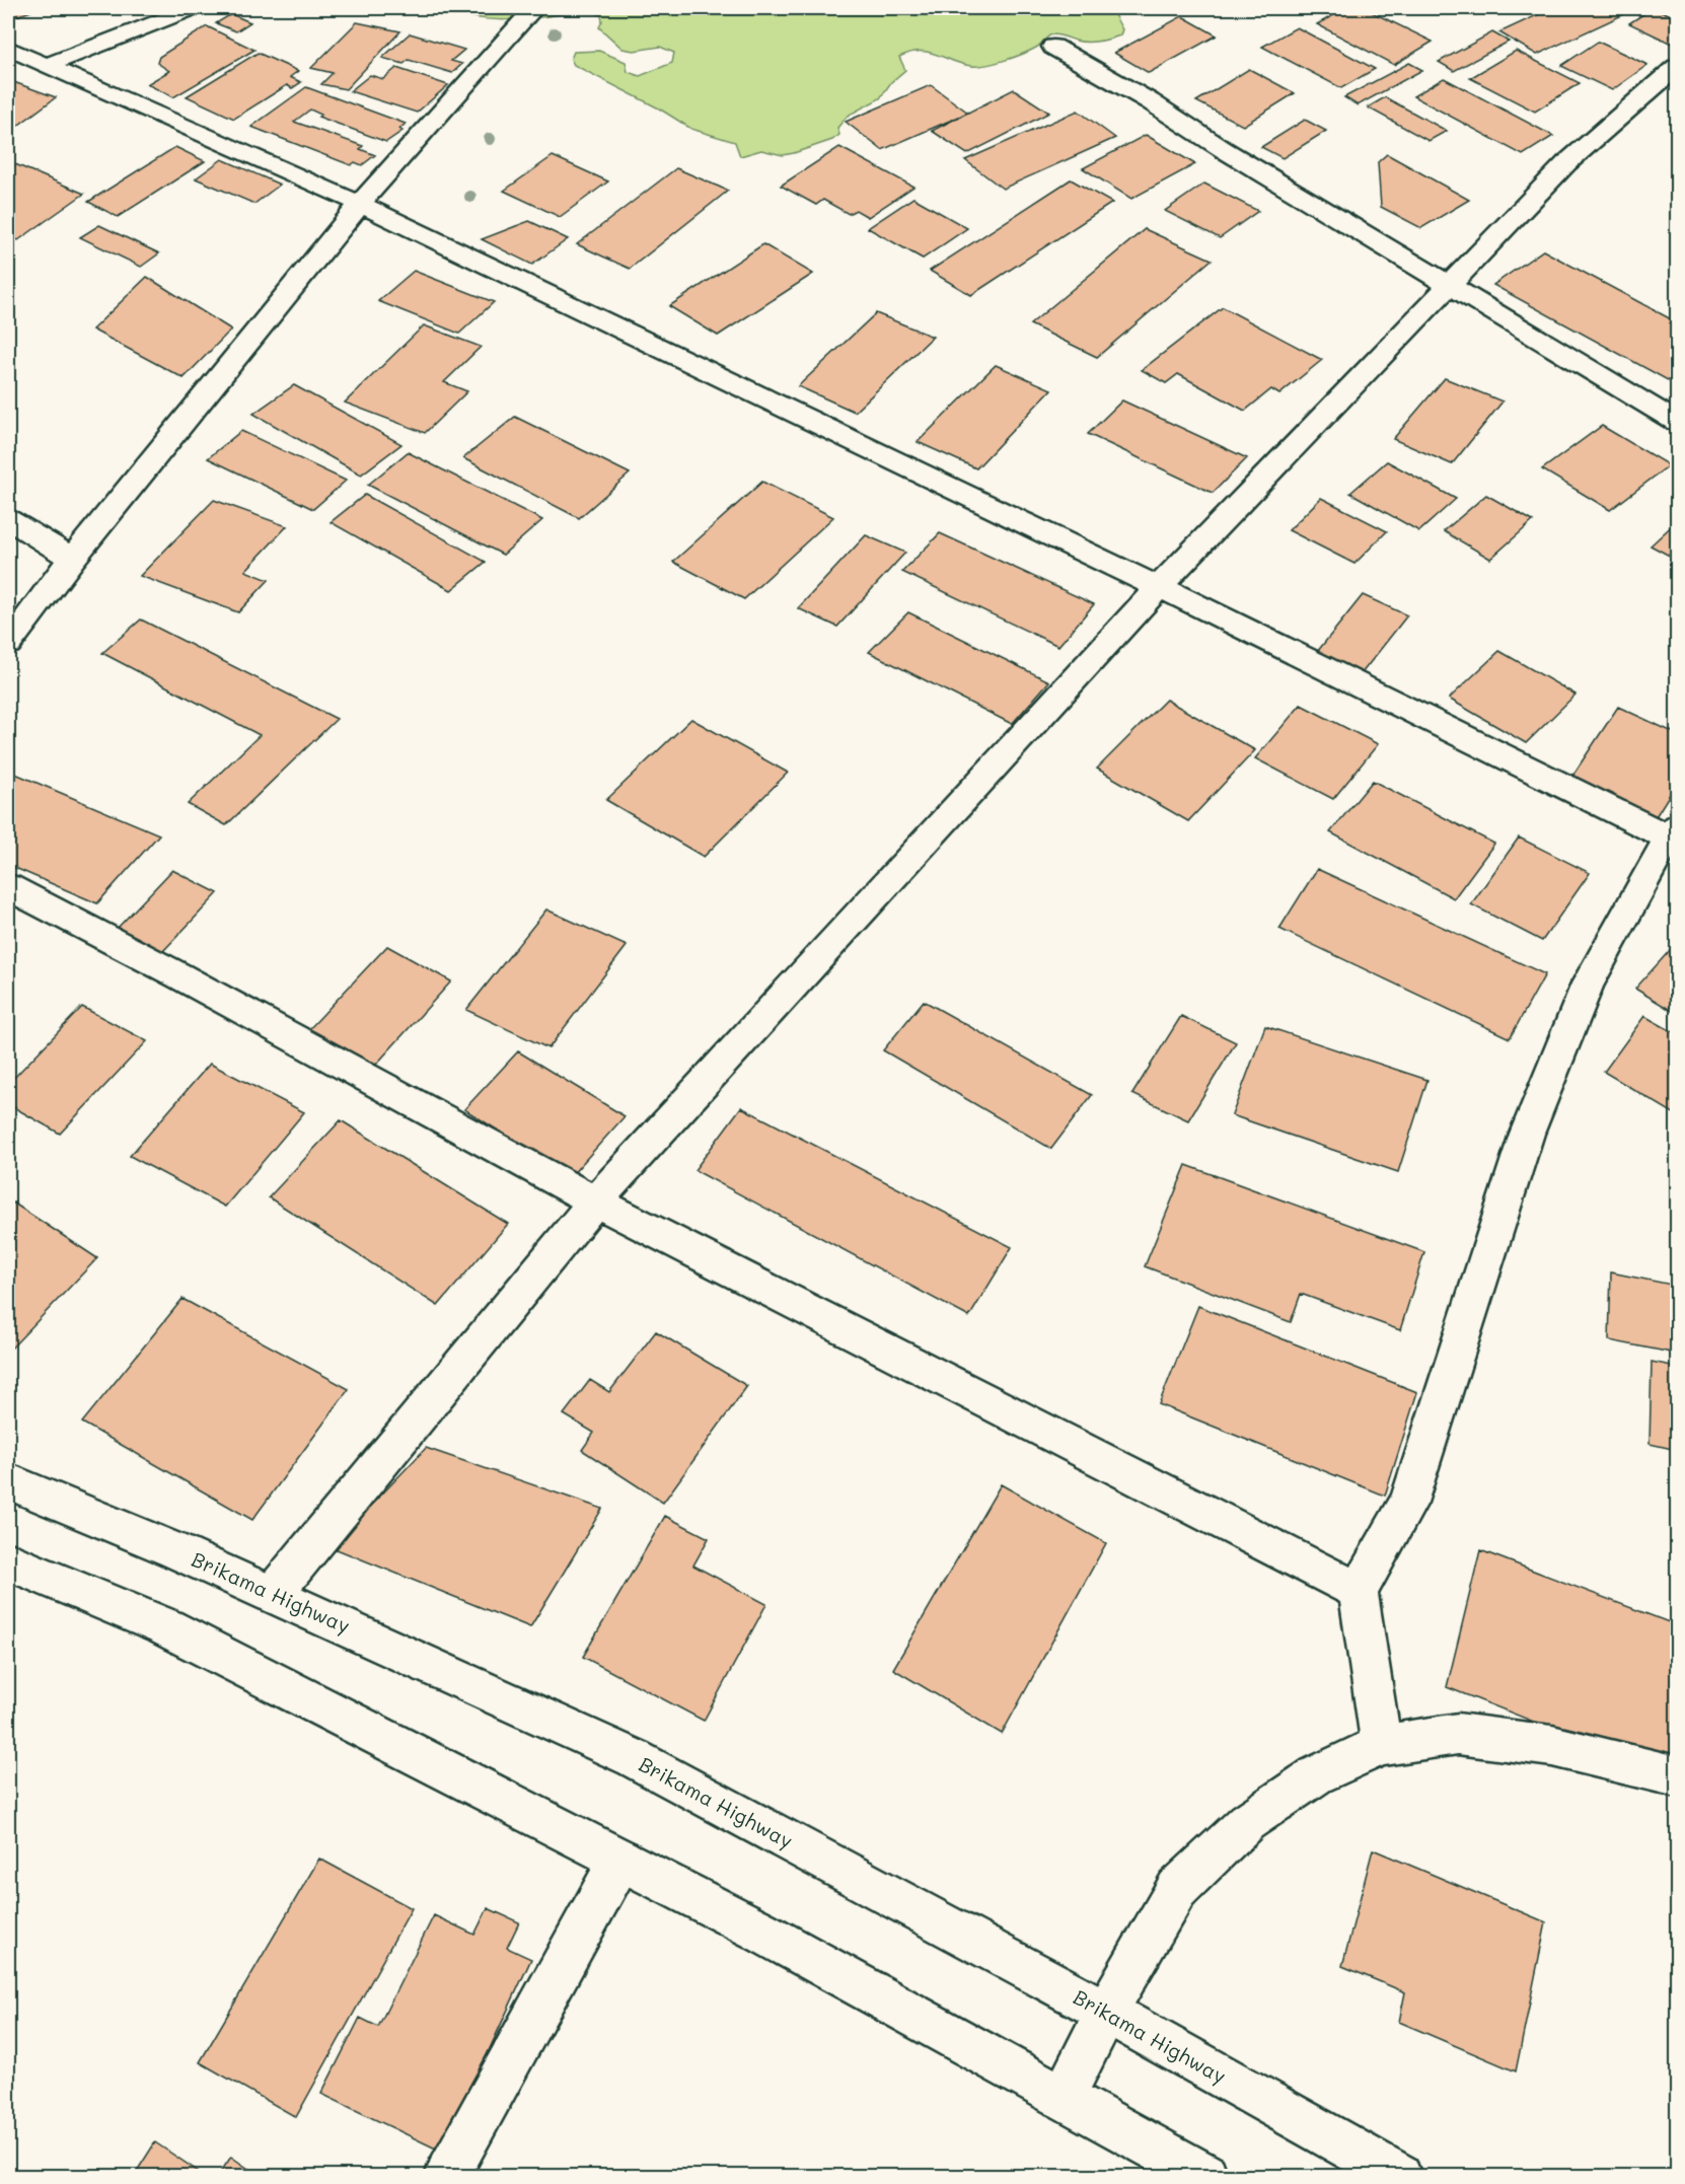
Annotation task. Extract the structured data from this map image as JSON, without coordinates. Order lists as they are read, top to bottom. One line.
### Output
{"streets":{"main road":["Brikama Highway"]}}
